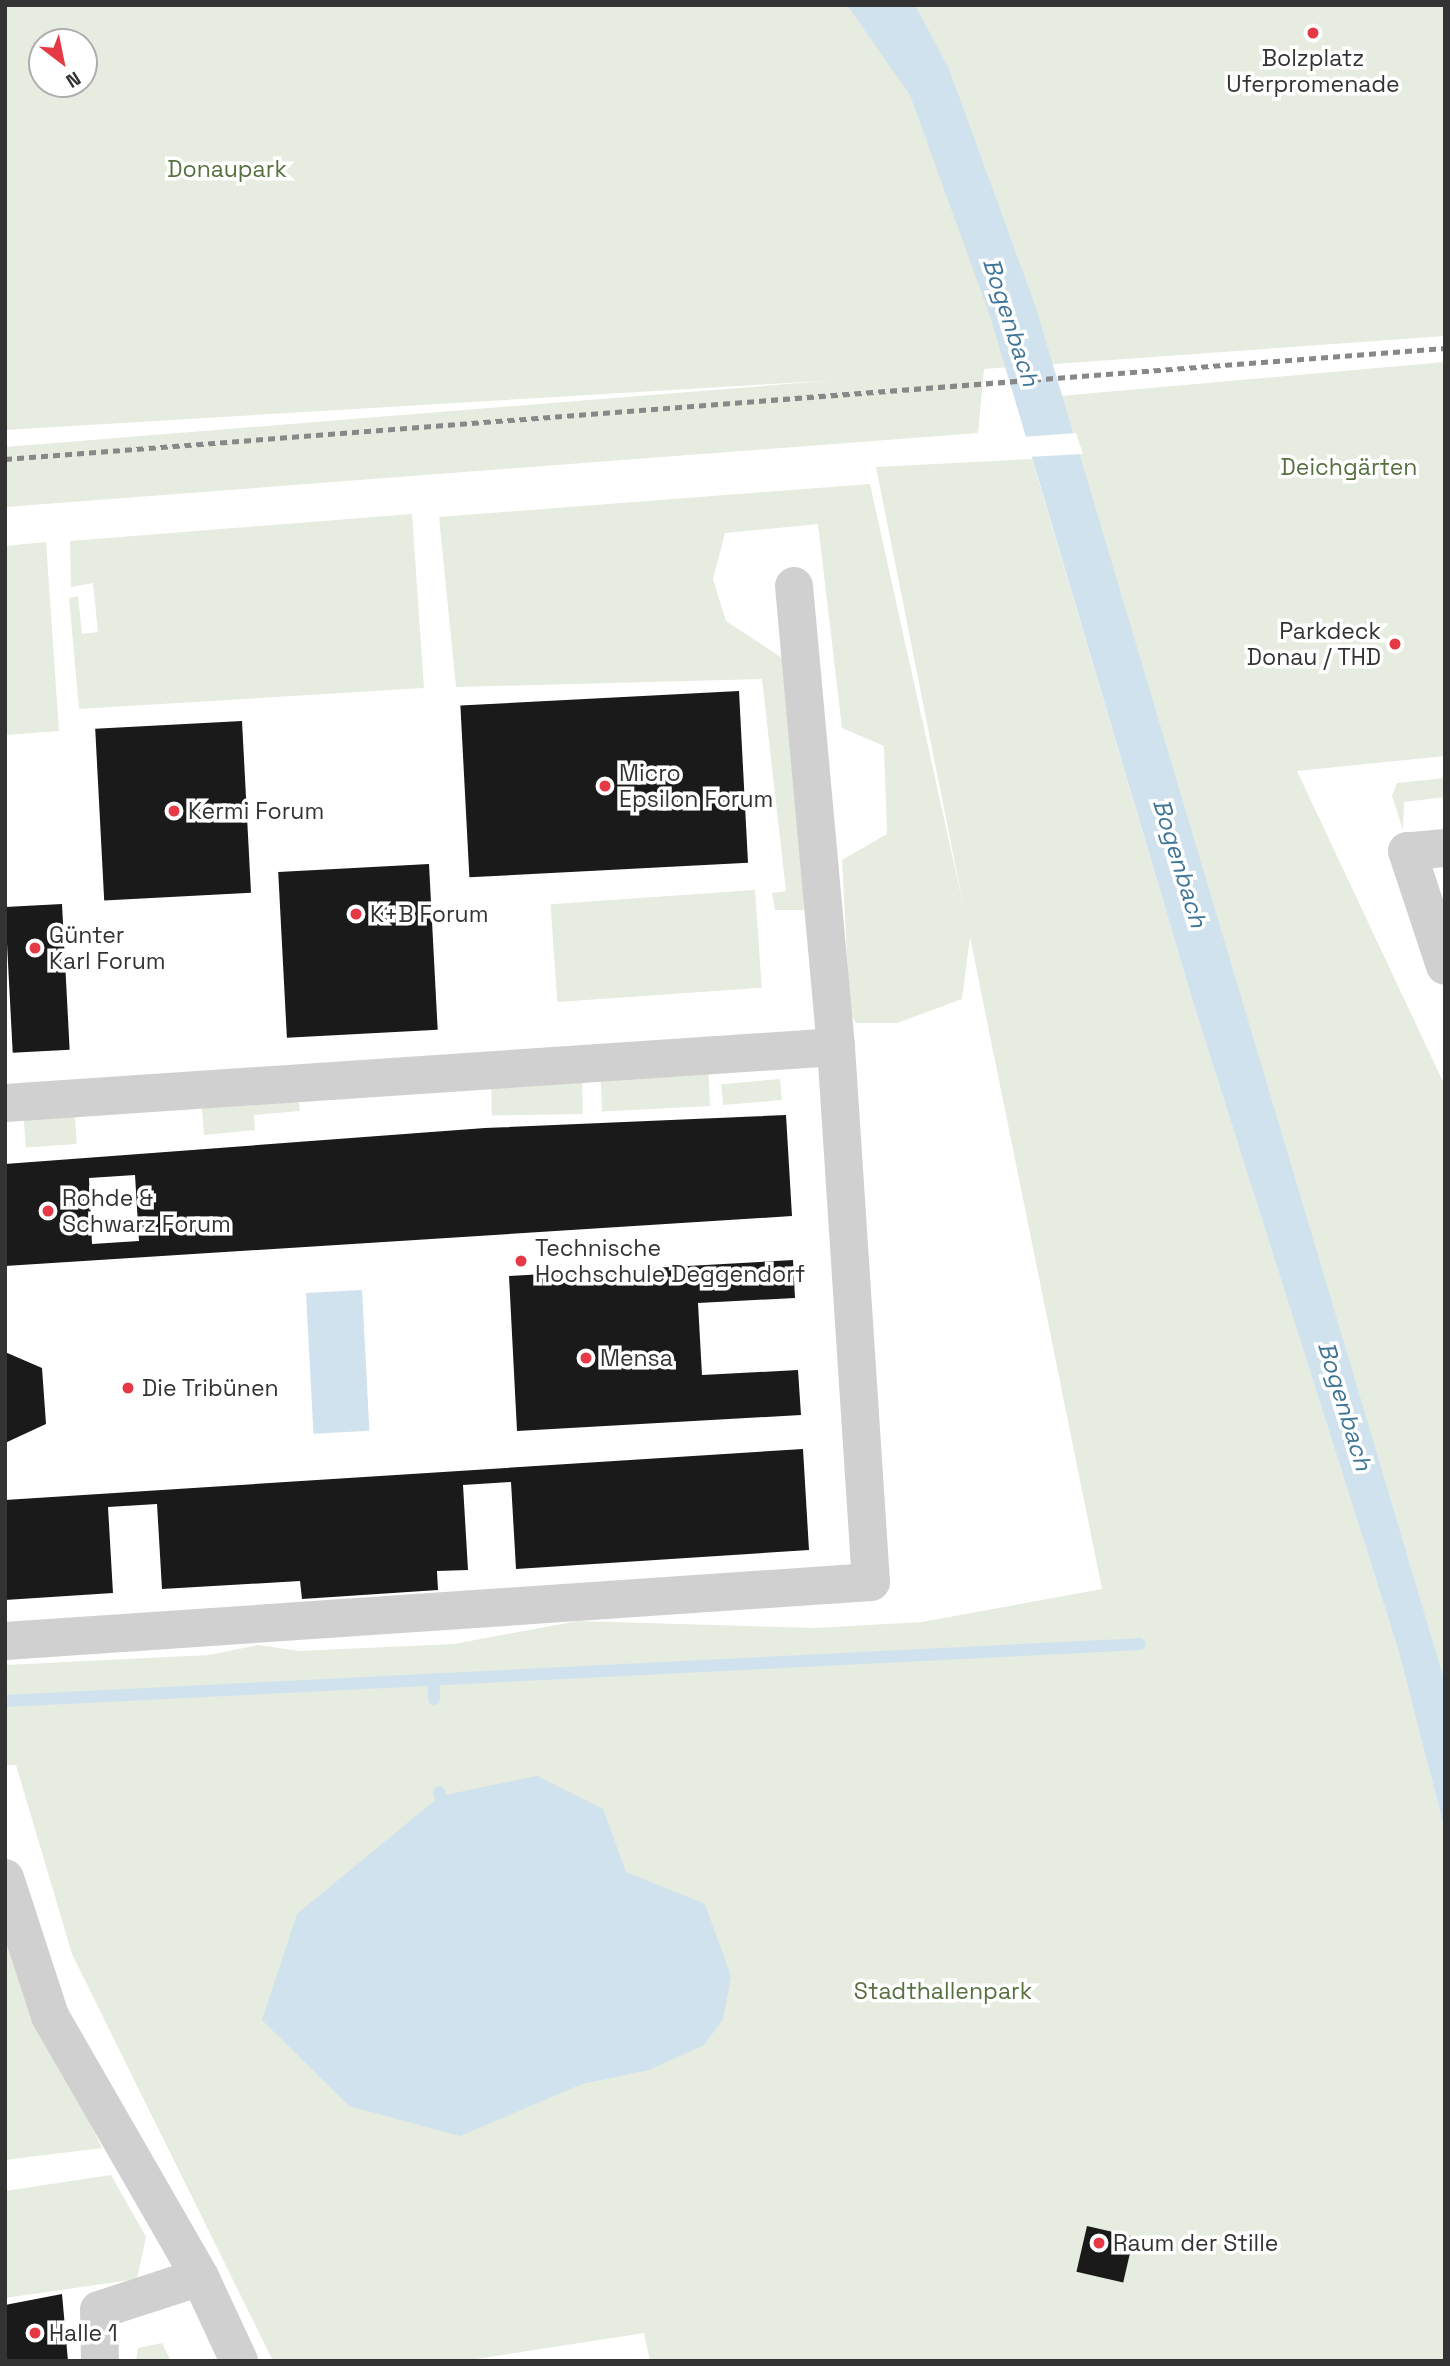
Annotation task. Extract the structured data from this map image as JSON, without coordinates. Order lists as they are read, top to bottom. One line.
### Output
{"water":["Bogenbach"],"parks":["Donaupark","Deichgärten","Stadthallenpark"],"places":["Bolzplatz Uferpromenade","Parkdeck Donau / THD","Micro Epsilon Forum","Kermi Forum","K+B Forum","Günter Karl Forum","Rohde & Schwarz Forum","Technische Hochschule Deggendorf","Mensa","Die Tribünen","Raum der Stille","Halle 1"],"north":"bottom right"}
